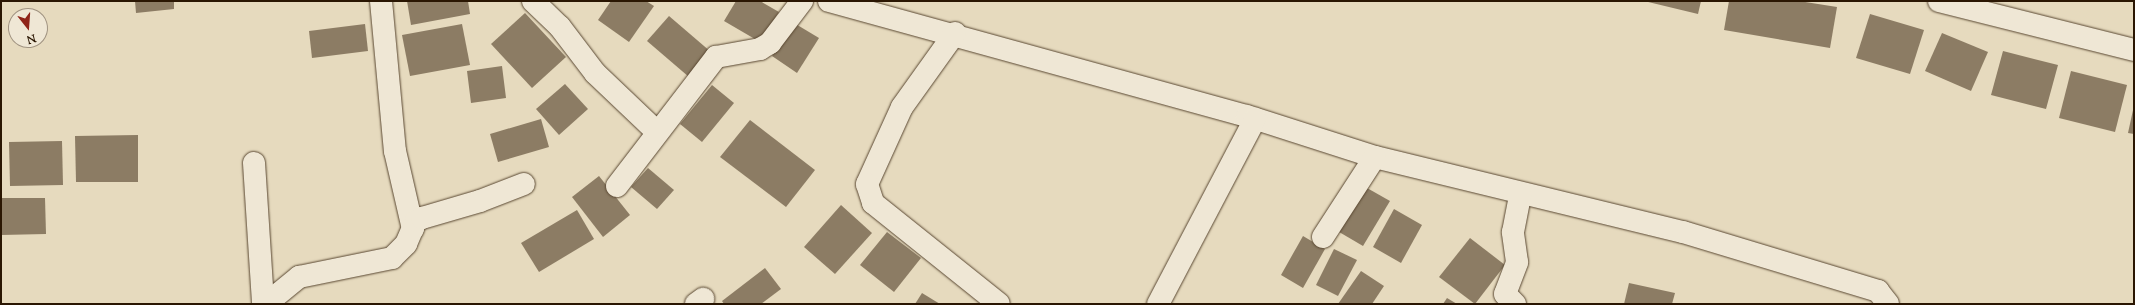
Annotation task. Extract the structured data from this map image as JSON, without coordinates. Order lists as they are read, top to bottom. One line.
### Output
{"north":"bottom"}
